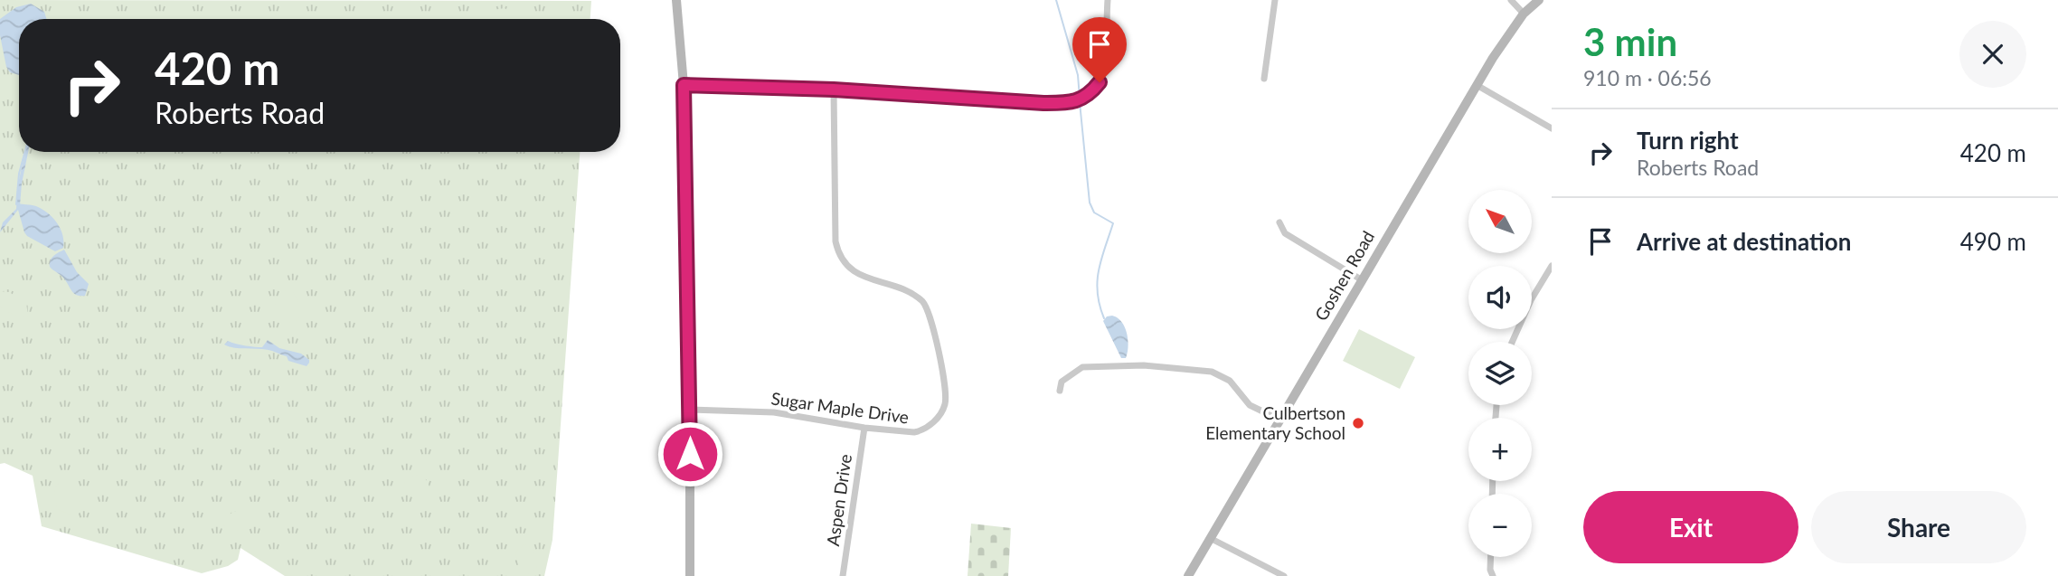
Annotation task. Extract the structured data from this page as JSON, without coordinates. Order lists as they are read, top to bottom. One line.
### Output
{"streets":{"street":["Goshen Road","Sugar Maple Drive","Aspen Drive"]},"crossings":[["Sugar Maple Drive","Aspen Drive"]],"places":["Culbertson Elementary School"],"north":"top left","page":{"heading":["3 min","910 m · 06:56"],"turn":["420 m","Roberts Road"],"list":[{"name":"Turn right","note":"Roberts Road","value":"420 m"},{"name":"Arrive at destination","value":"490 m"}],"map_buttons":["+","−"],"buttons":["Exit","Share"]}}
